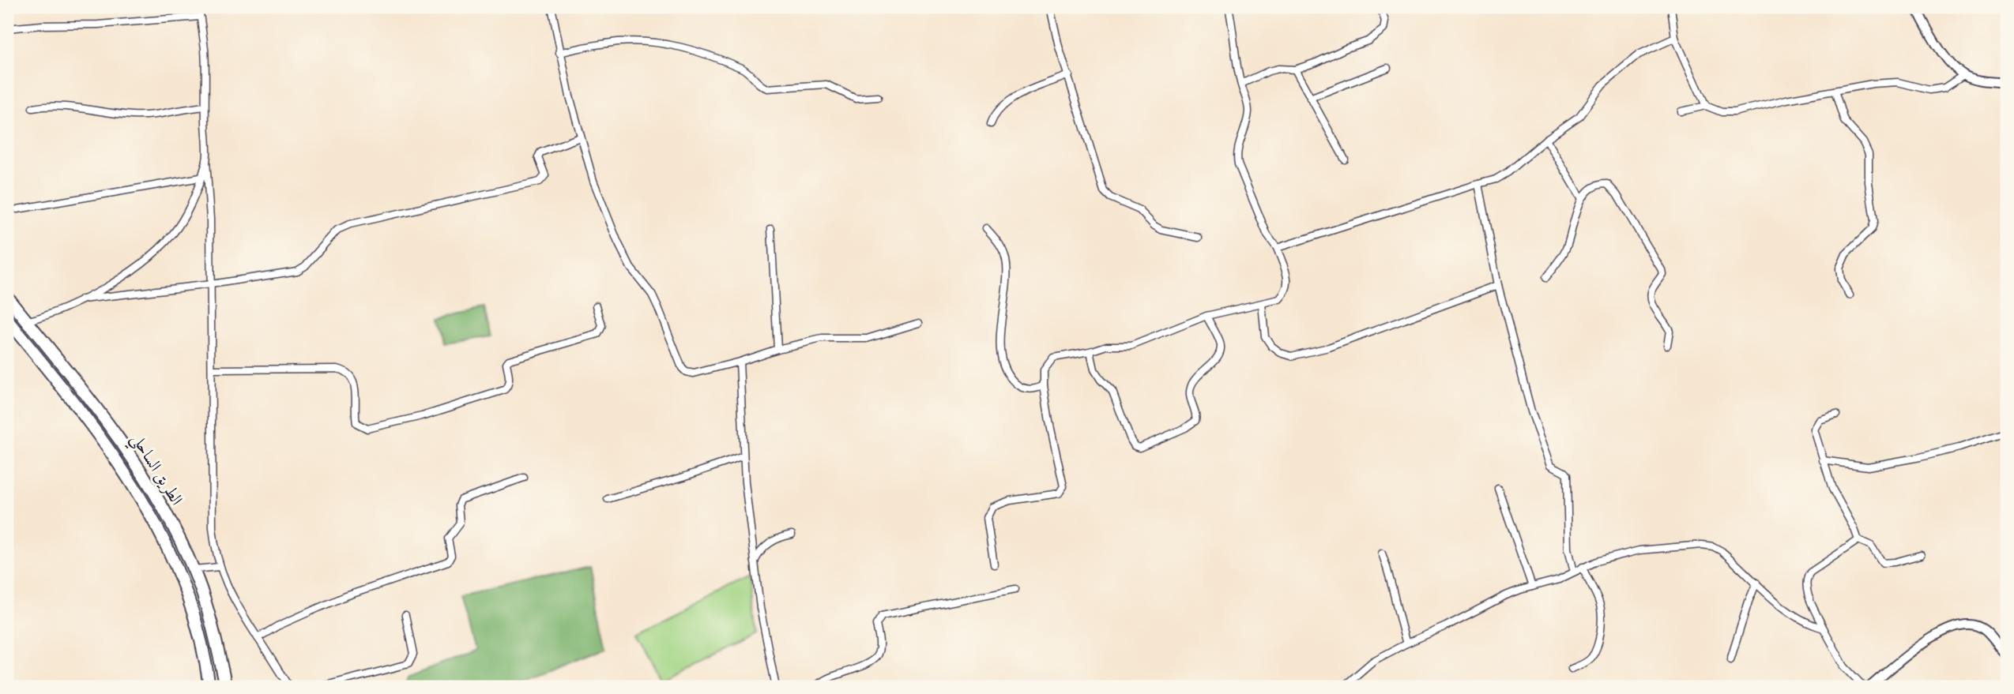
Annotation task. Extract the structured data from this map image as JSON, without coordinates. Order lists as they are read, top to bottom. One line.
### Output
{"streets":{"highway":["الطريق الساحلي"]}}
